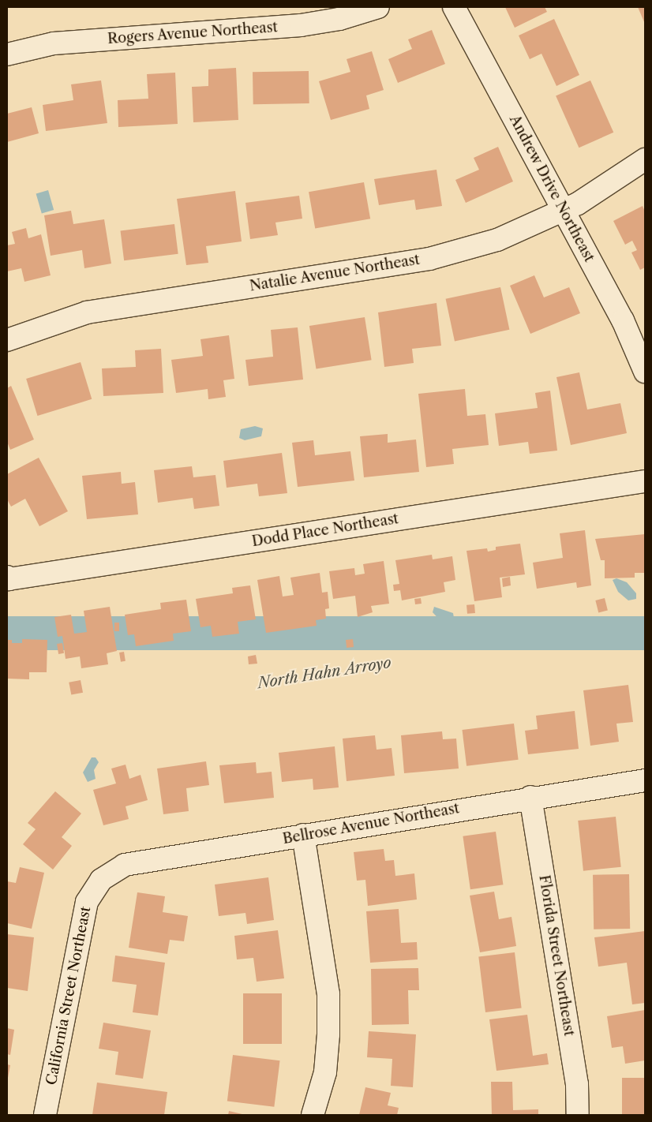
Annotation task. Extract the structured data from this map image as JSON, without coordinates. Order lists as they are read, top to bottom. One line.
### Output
{"streets":{"street":["Rogers Avenue Northeast","Andrew Drive Northeast","Natalie Avenue Northeast","Dodd Place Northeast","Bellrose Avenue Northeast","Florida Street Northeast","California Street Northeast"]},"crossings":[["Andrew Drive Northeast","Natalie Avenue Northeast"],["Bellrose Avenue Northeast","Florida Street Northeast"],["Bellrose Avenue Northeast","California Street Northeast"]],"water":["North Hahn Arroyo"]}
